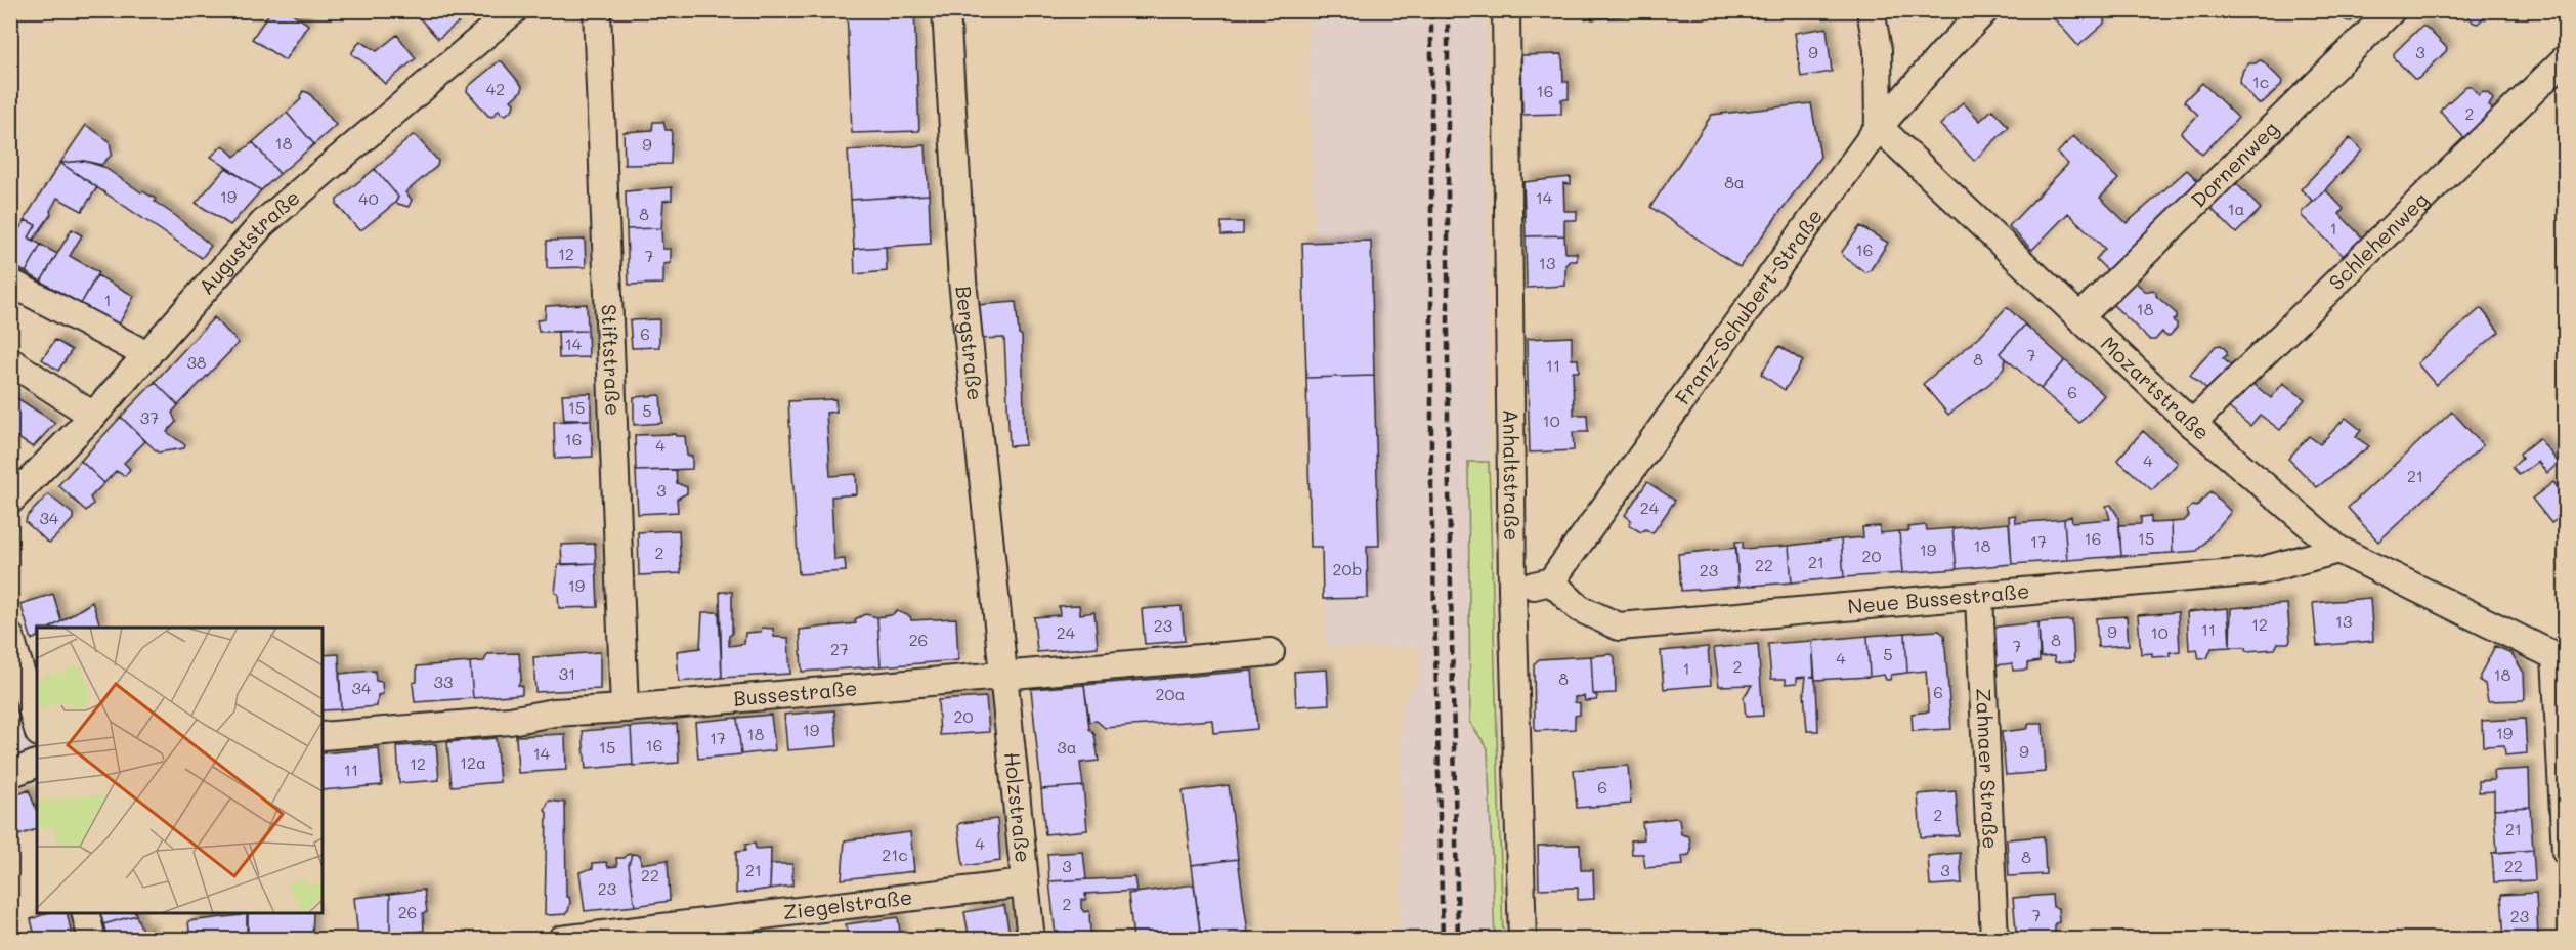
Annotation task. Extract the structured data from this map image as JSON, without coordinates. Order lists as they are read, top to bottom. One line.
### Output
{"streets":{"street":["Dornenweg","Schlehenweg","Auguststraße","Franz-Schubert-Straße","Bergstraße","Stiftstraße","Mozartstraße","Anhaltstraße","Neue Bussestraße","Bussestraße","Zahnaer Straße","Holzstraße","Ziegelstraße"]},"crossings":[["Dornenweg","Mozartstraße"],["Schlehenweg","Mozartstraße"],["Franz-Schubert-Straße","Mozartstraße"],["Franz-Schubert-Straße","Neue Bussestraße"],["Bergstraße","Bussestraße"],["Bergstraße","Holzstraße"],["Stiftstraße","Bussestraße"],["Mozartstraße","Neue Bussestraße"],["Neue Bussestraße","Zahnaer Straße"],["Bussestraße","Holzstraße"],["Holzstraße","Ziegelstraße"]],"house_numbers":["9","3","1c","42","16","2","18","9","8a","19","14","40","1a","8","1","16","12","7","13","1","18","6","14","7","8","38","11","6","15","5","37","10","16","4","4","21","3","24","34","16","15","17","18","19","2","20","21","22","20b","23","19","13","12","23","11","9","24","10","26","8","7","27","5","4","2","1","31","18","8","33","34","6","20a","20","19","19","18","17","16","15","3a","9","14","12a","12","11","6","2","21","4","21c","8","3","22","21","3","22","23","2","26","7","23"]}
